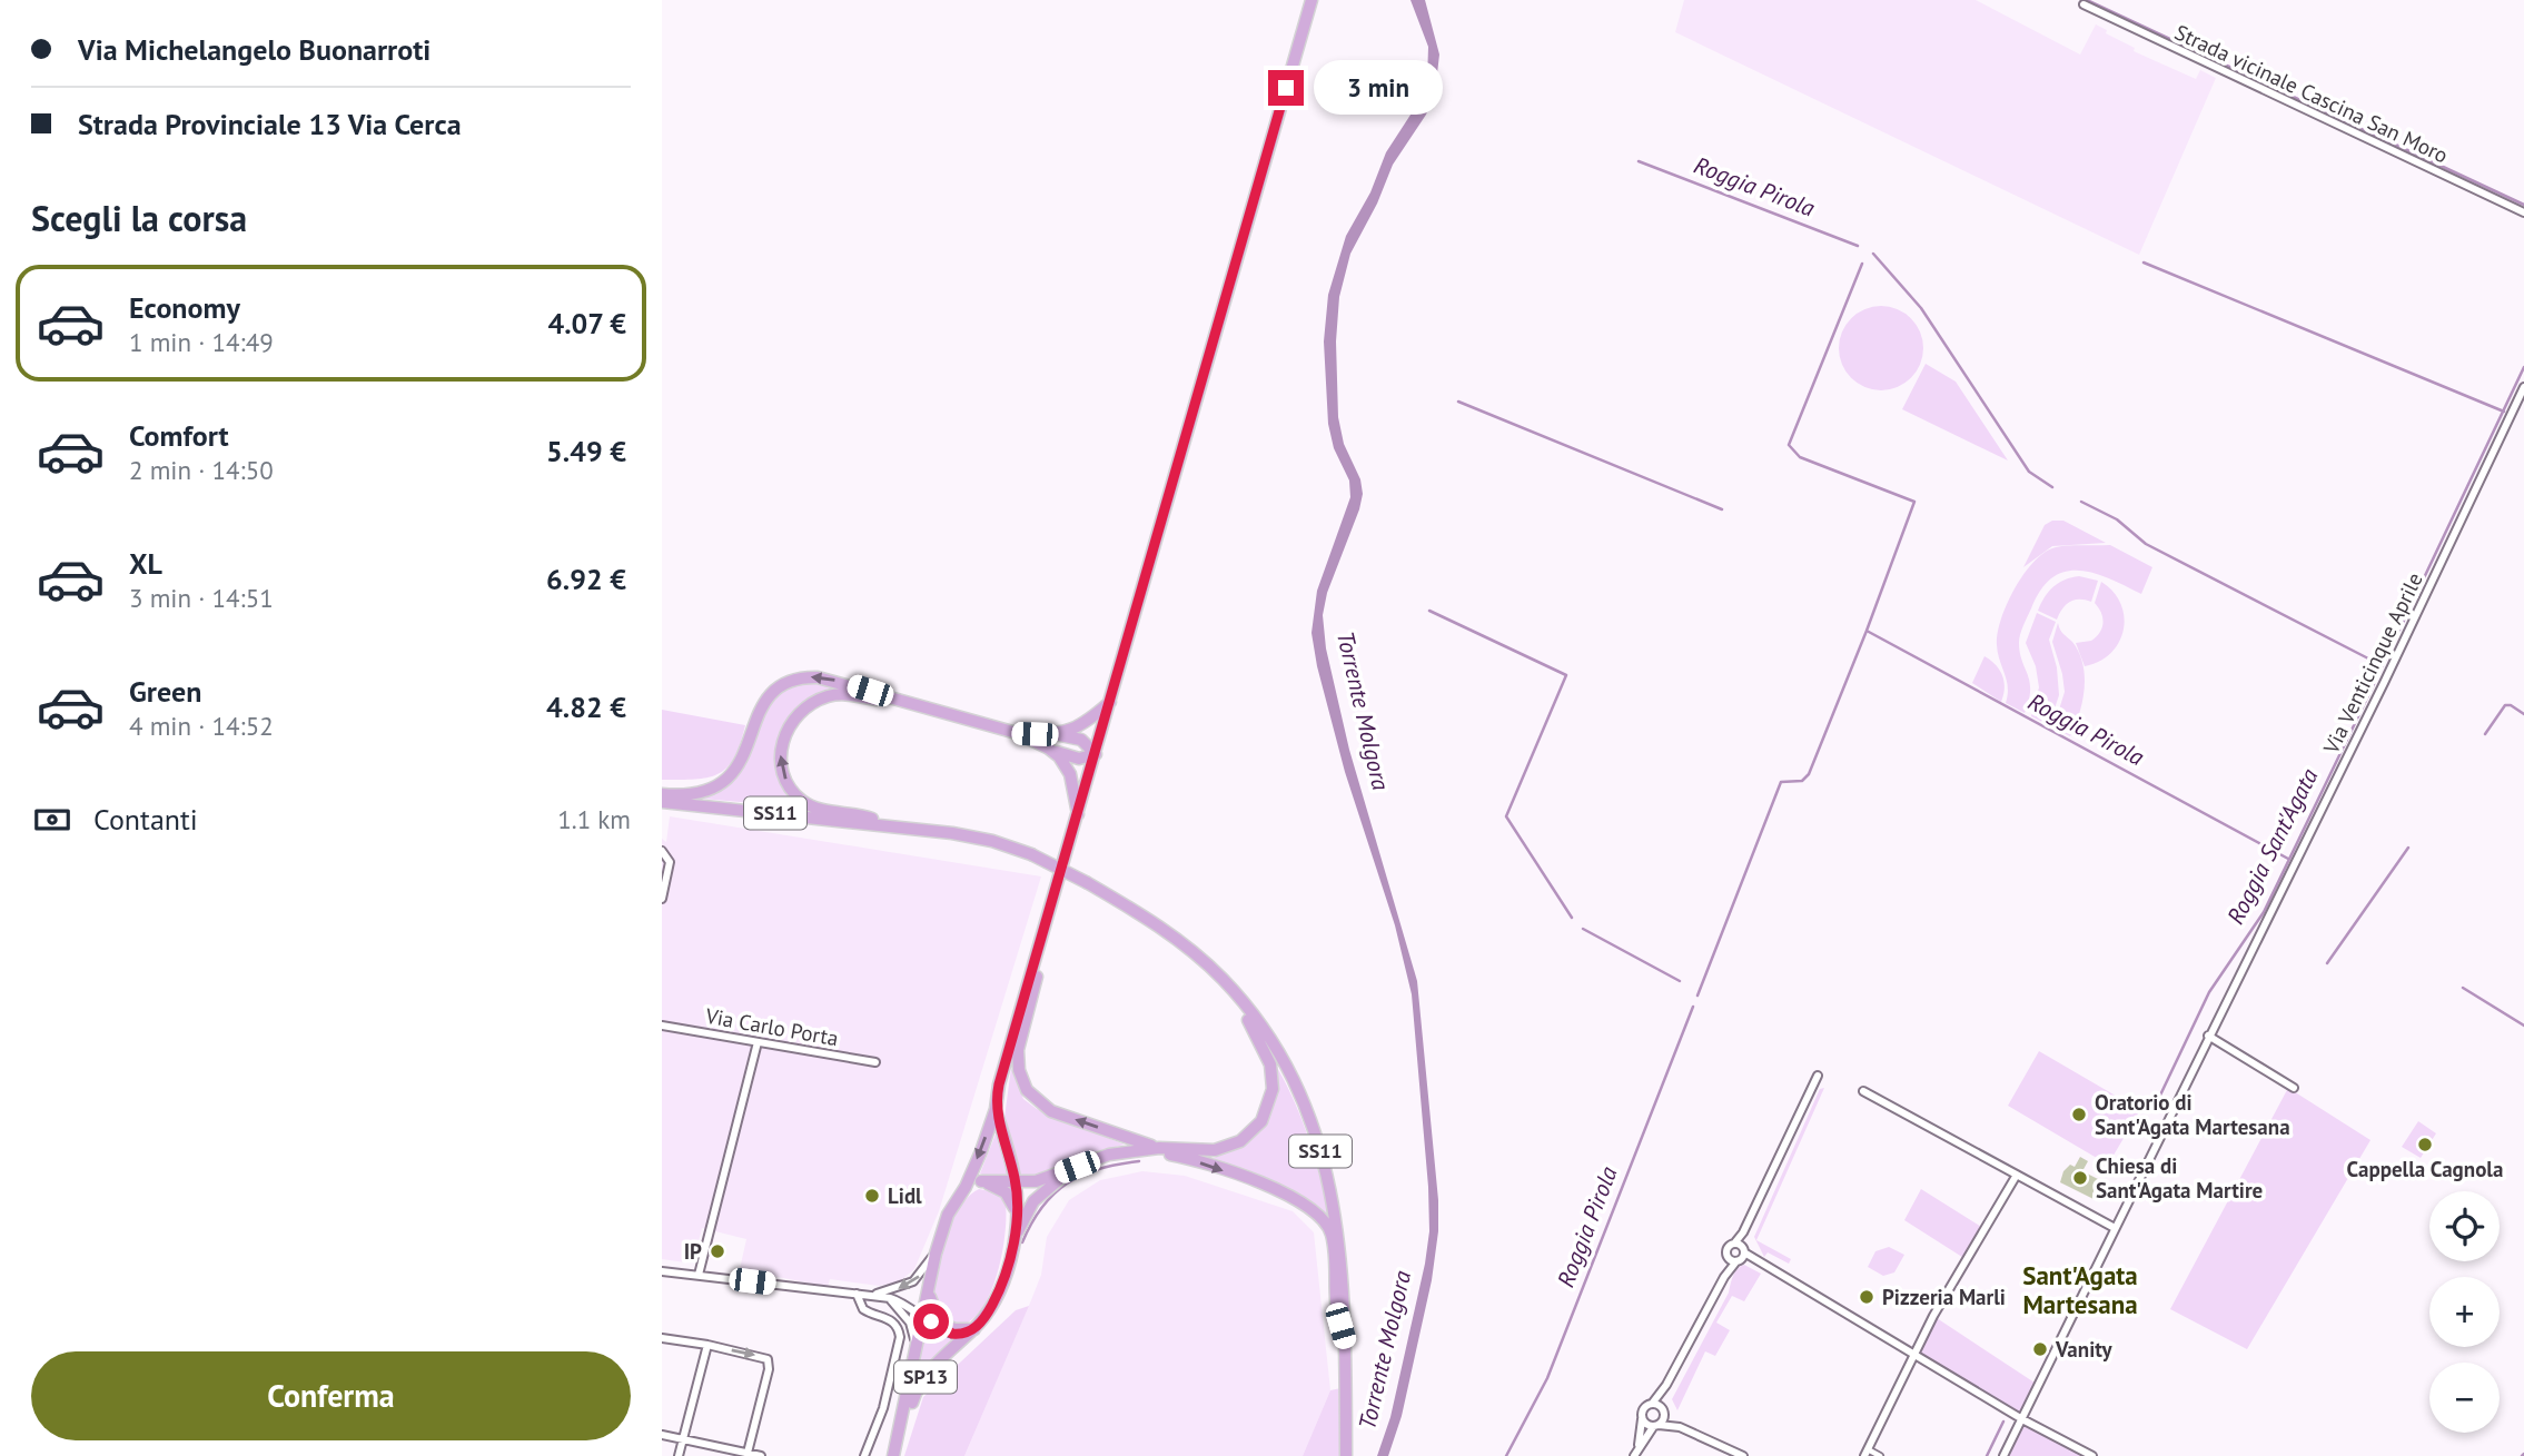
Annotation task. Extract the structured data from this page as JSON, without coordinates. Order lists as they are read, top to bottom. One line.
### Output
{"streets":{"main road":["SS11","SP13"],"street":["Strada vicinale Cascina San Moro","Via Venticinque Aprile","Via Carlo Porta"]},"districts":["Sant'Agata Martesana"],"water":["Roggia Pirola","Torrente Molgora","Roggia Sant'Agata"],"places":["Oratorio di Sant'Agata Martesana","Cappella Cagnola","Chiesa di Sant'Agata Martire","Lidl","IP","Pizzeria Marli","Vanity"],"page":{"banner":["Via Michelangelo Buonarroti","Strada Provinciale 13 Via Cerca"],"bubble":"3 min","heading":"Scegli la corsa","list":[{"name":"Economy","note":"1 min · 14:49","value":"4.07 €"},{"name":"Comfort","note":"2 min · 14:50","value":"5.49 €"},{"name":"XL","note":"3 min · 14:51","value":"6.92 €"},{"name":"Green","note":"4 min · 14:52","value":"4.82 €"}],"pay":["Contanti","1.1 km"],"map_buttons":["+","−"],"buttons":"Conferma"}}
